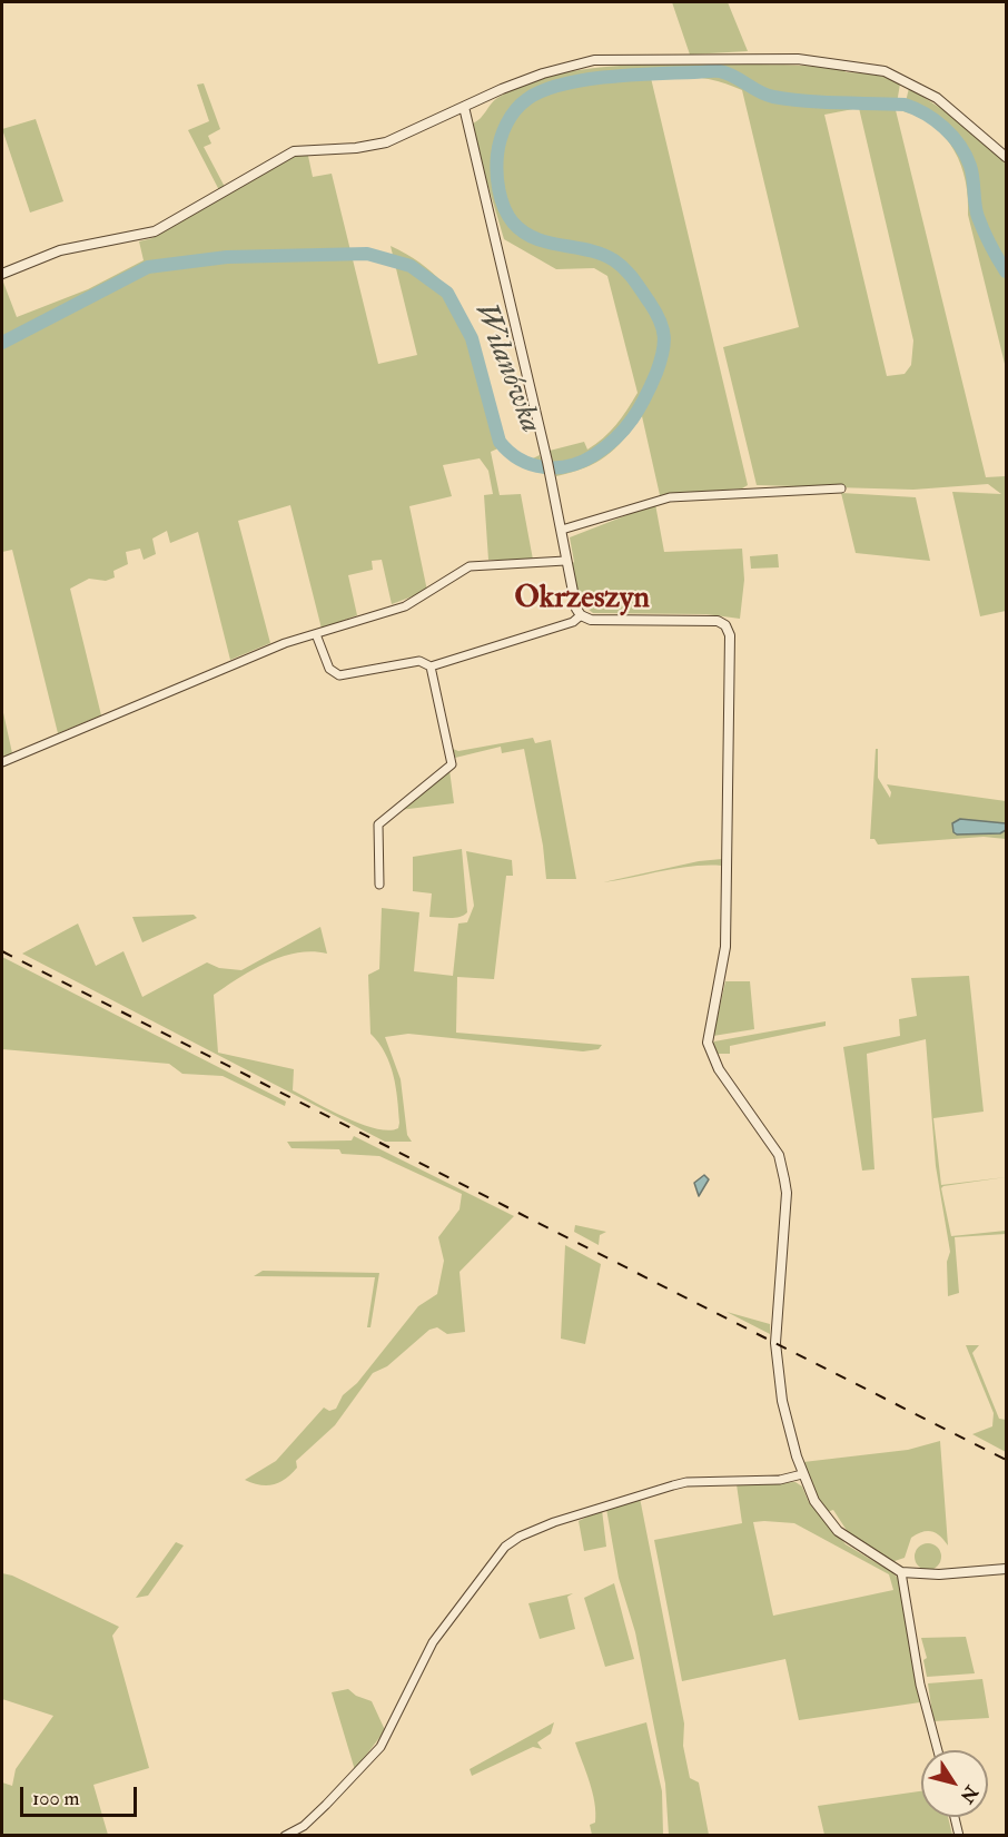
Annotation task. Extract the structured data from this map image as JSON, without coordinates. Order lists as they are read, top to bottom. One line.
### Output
{"districts":["Okrzeszyn"],"water":["Wilanówka"],"scale_bar":"100 m","north":"bottom right"}
